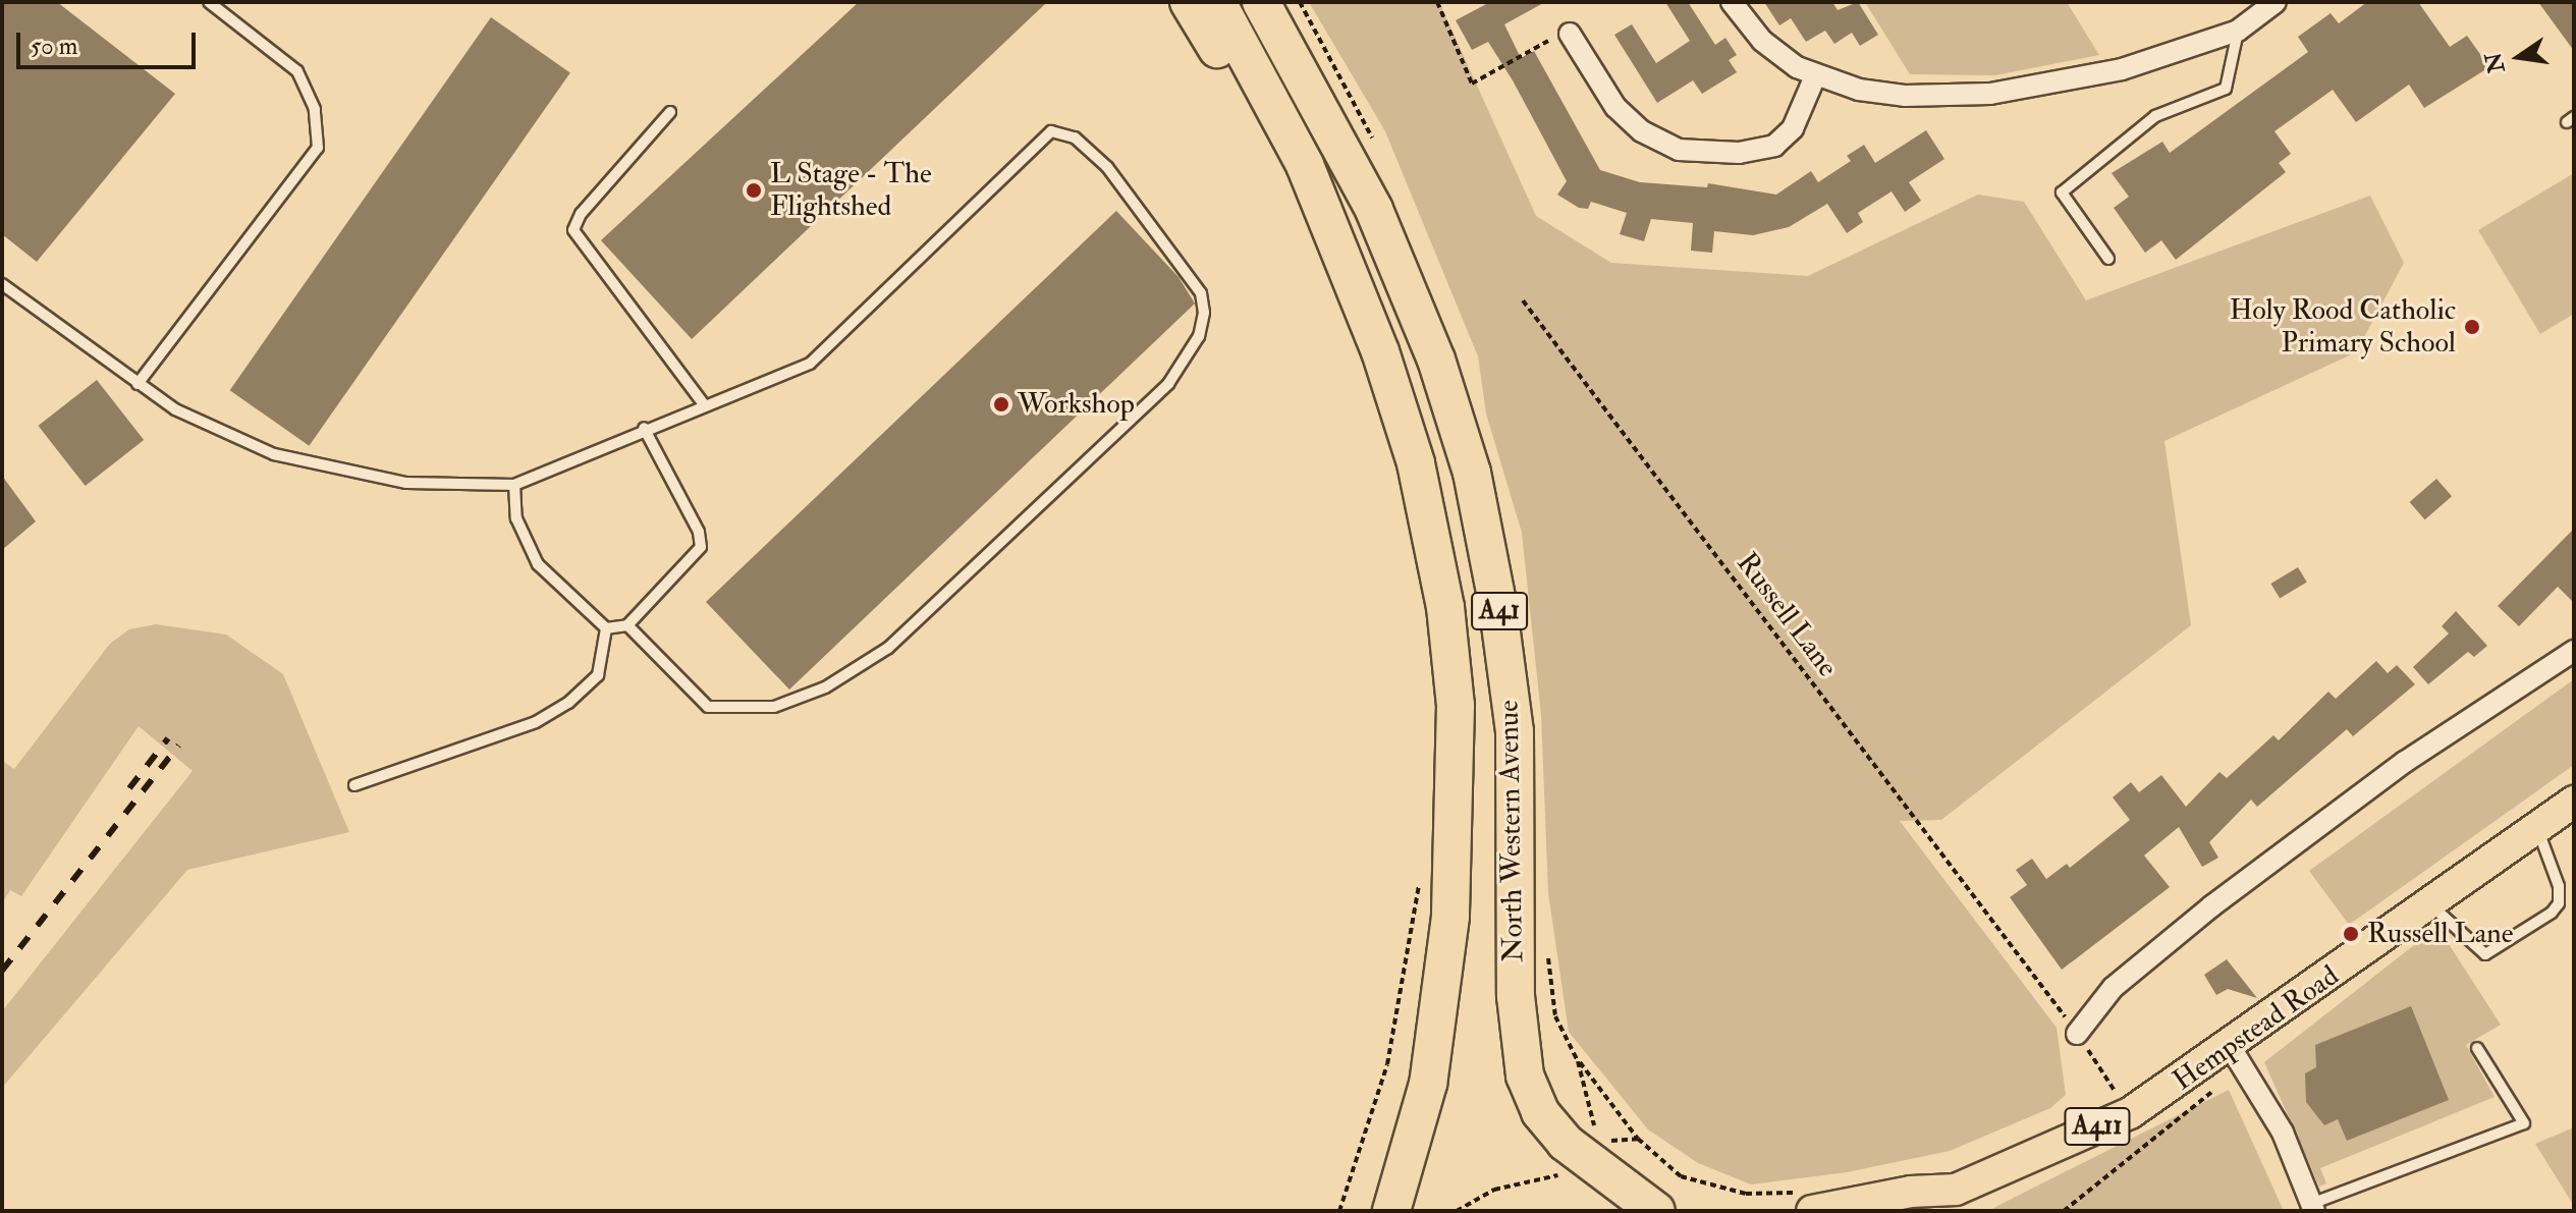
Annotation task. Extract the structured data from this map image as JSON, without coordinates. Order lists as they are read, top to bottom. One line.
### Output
{"streets":{"highway":["A41","North Western Avenue"],"main road":["Hempstead Road","A411"],"path":["Russell Lane"]},"places":["L Stage - The Flightshed","Holy Rood Catholic Primary School","Workshop","Russell Lane"],"scale_bar":"50 m","north":"left"}
